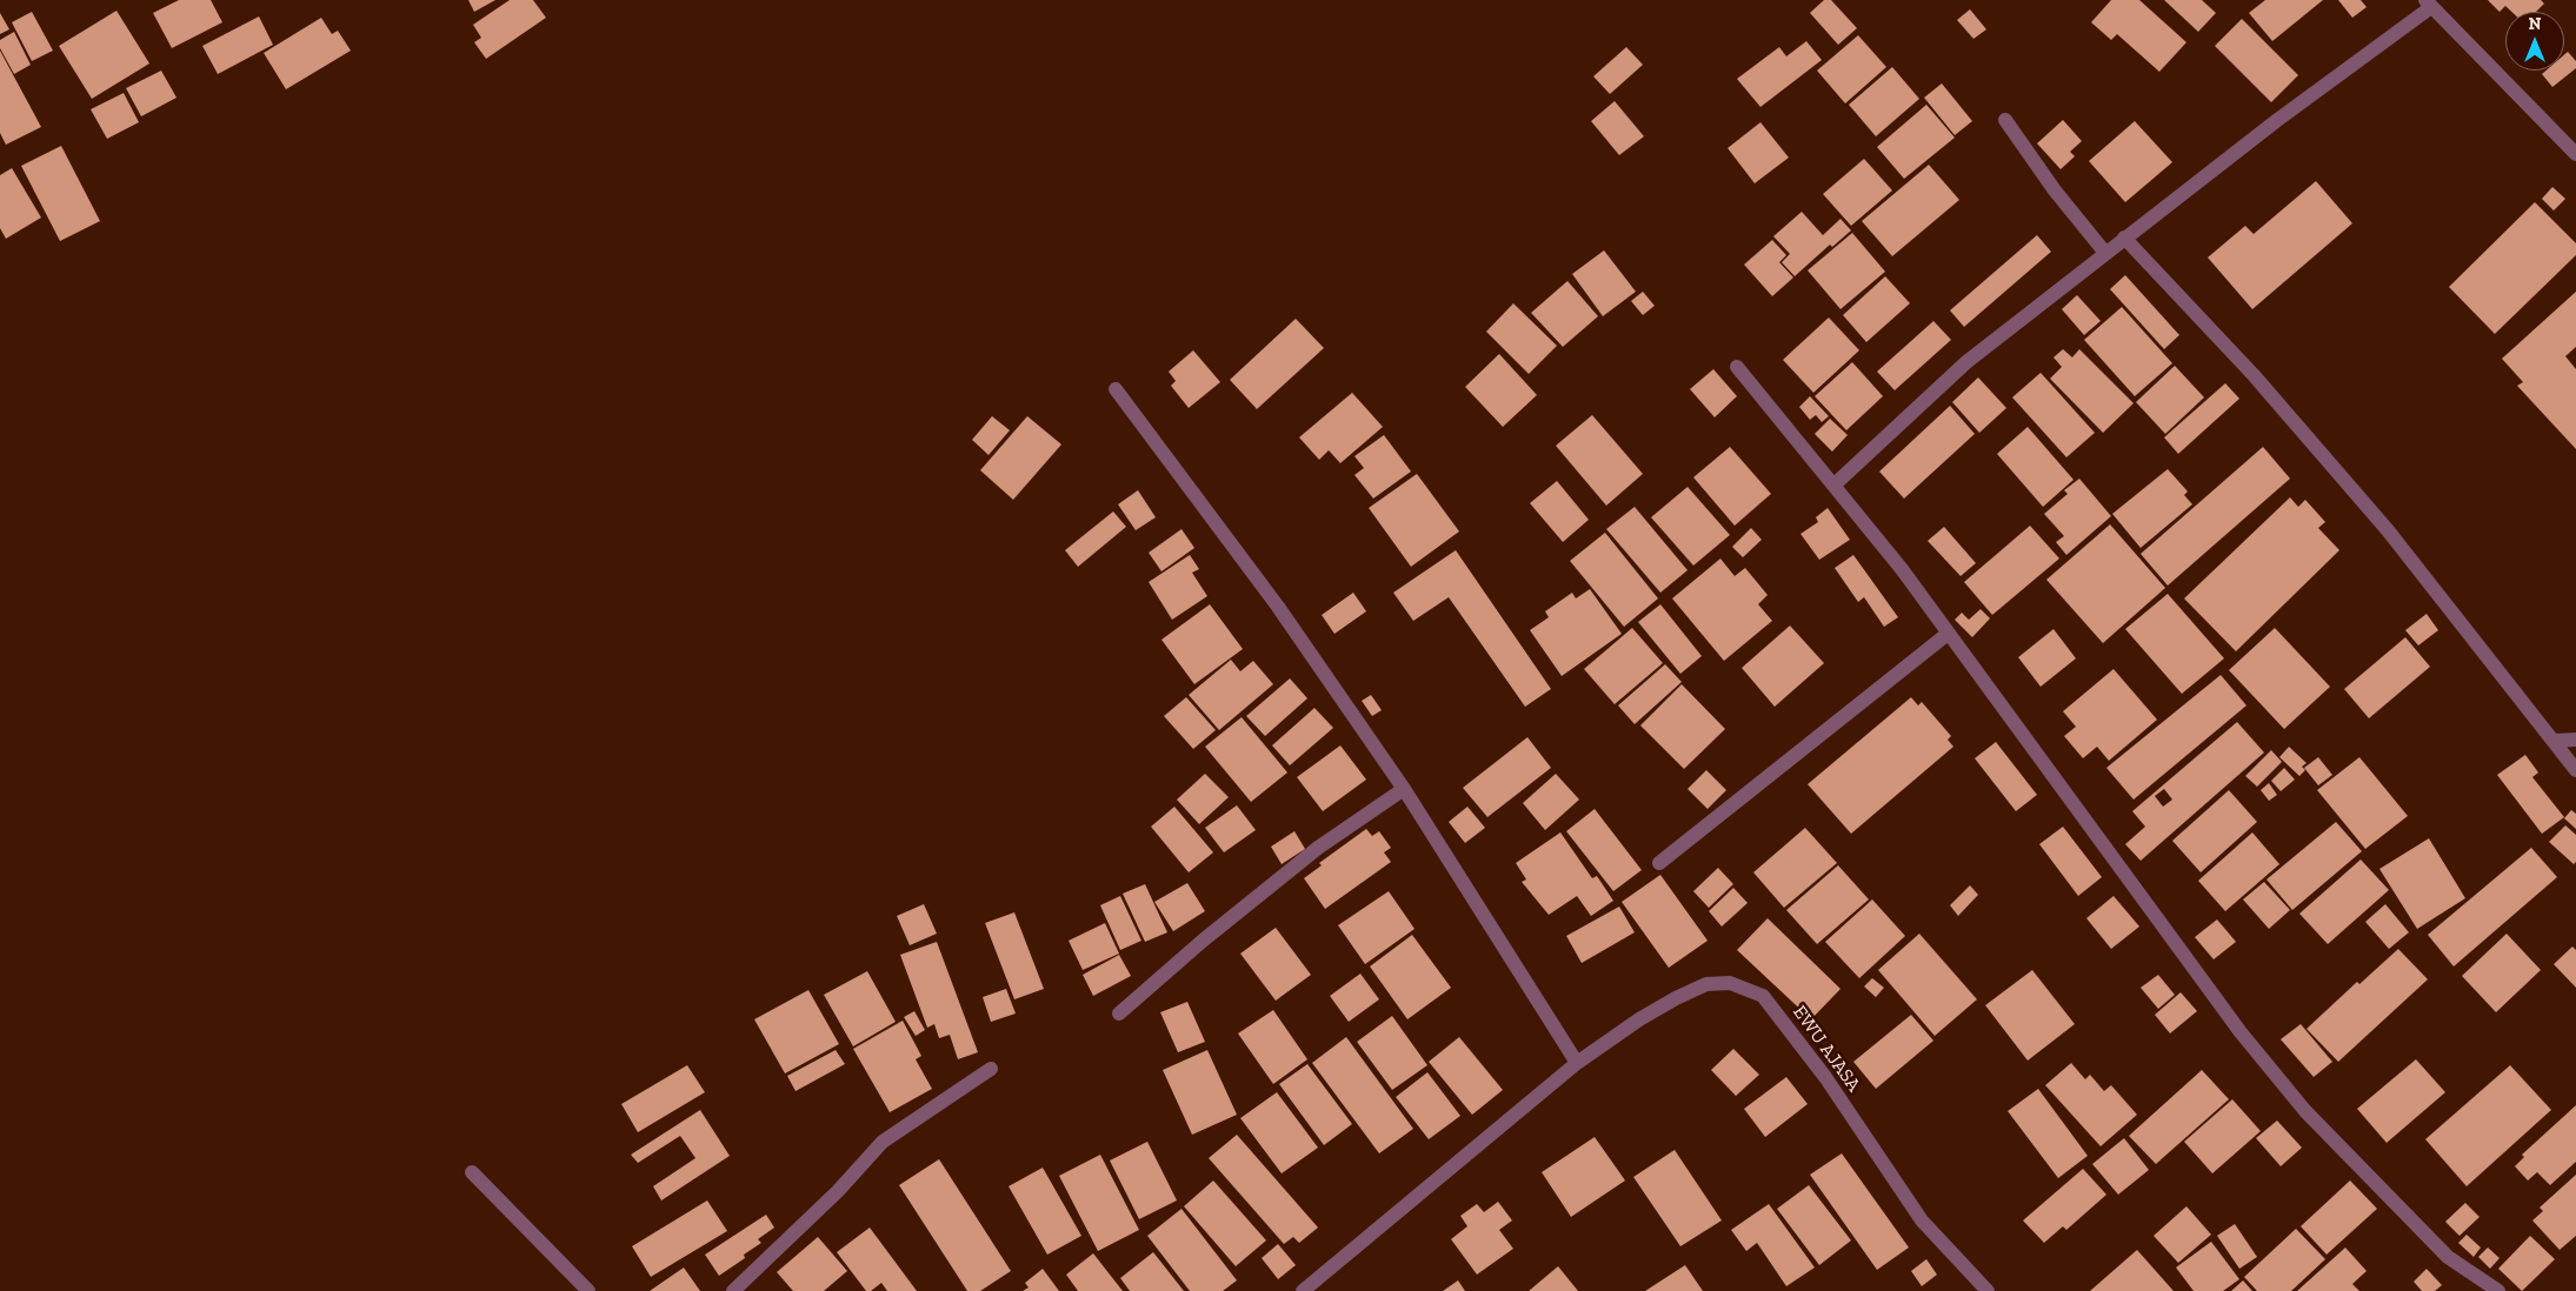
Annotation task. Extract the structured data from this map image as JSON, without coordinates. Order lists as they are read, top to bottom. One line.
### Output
{"streets":{"street":["EWU AJASA"]},"north":"top"}
